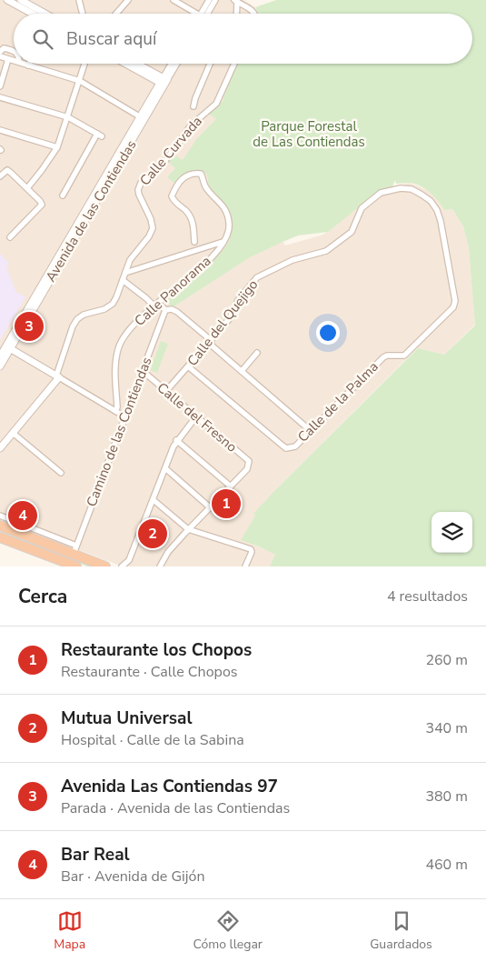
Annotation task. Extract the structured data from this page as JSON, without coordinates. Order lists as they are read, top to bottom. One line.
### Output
{"streets":{"street":["Calle Curvada","Avenida de las Contiendas","Calle Panorama","Calle del Quejigo","Calle de la Palma","Calle del Fresno","Camino de las Contiendas"]},"crossings":[["Calle del Quejigo","Calle de la Palma"],["Calle del Quejigo","Calle del Fresno"],["Calle del Fresno","Camino de las Contiendas"]],"parks":["Parque Forestal de Las Contiendas"],"page":{"search":"Buscar aquí","pins":["3","1","4","2"],"heading":["Cerca","4 resultados"],"list":[{"mark":"1","name":"Restaurante los Chopos","note":"Restaurante · Calle Chopos","value":"260 m"},{"mark":"2","name":"Mutua Universal","note":"Hospital · Calle de la Sabina","value":"340 m"},{"mark":"3","name":"Avenida Las Contiendas 97","note":"Parada · Avenida de las Contiendas","value":"380 m"},{"mark":"4","name":"Bar Real","note":"Bar · Avenida de Gijón","value":"460 m"}],"nav":["Mapa","Cómo llegar","Guardados"]}}
